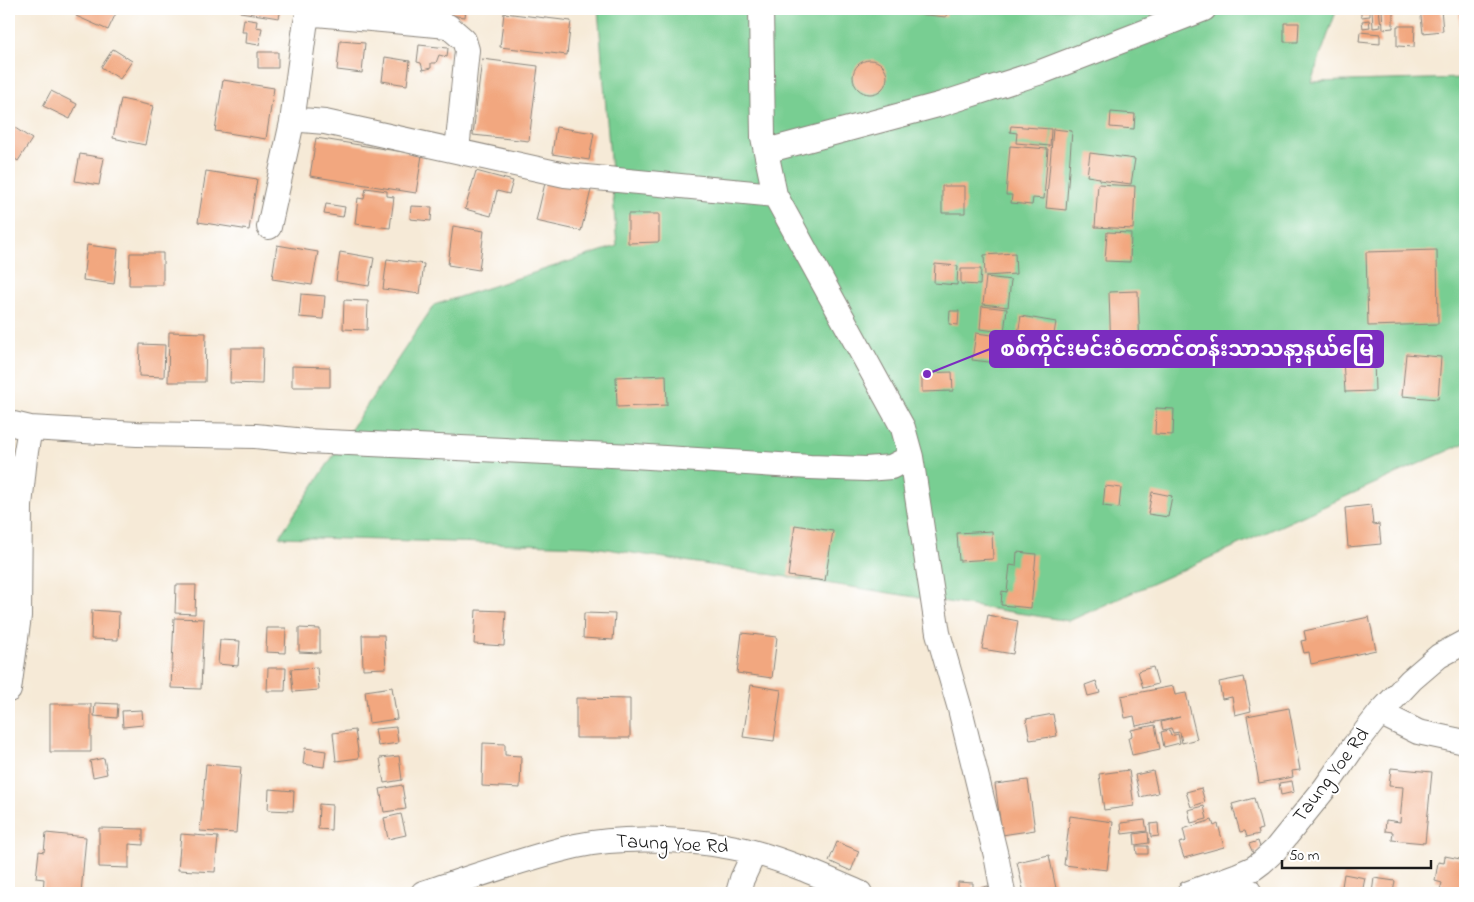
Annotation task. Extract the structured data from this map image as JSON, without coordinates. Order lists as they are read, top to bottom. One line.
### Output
{"streets":{"street":["Taung Yoe Rd"]},"places":["စစ်ကိုင်းမင်းဝံတောင်တန်းသာသနာ့နယ်မြေ"],"scale_bar":"50 m"}
